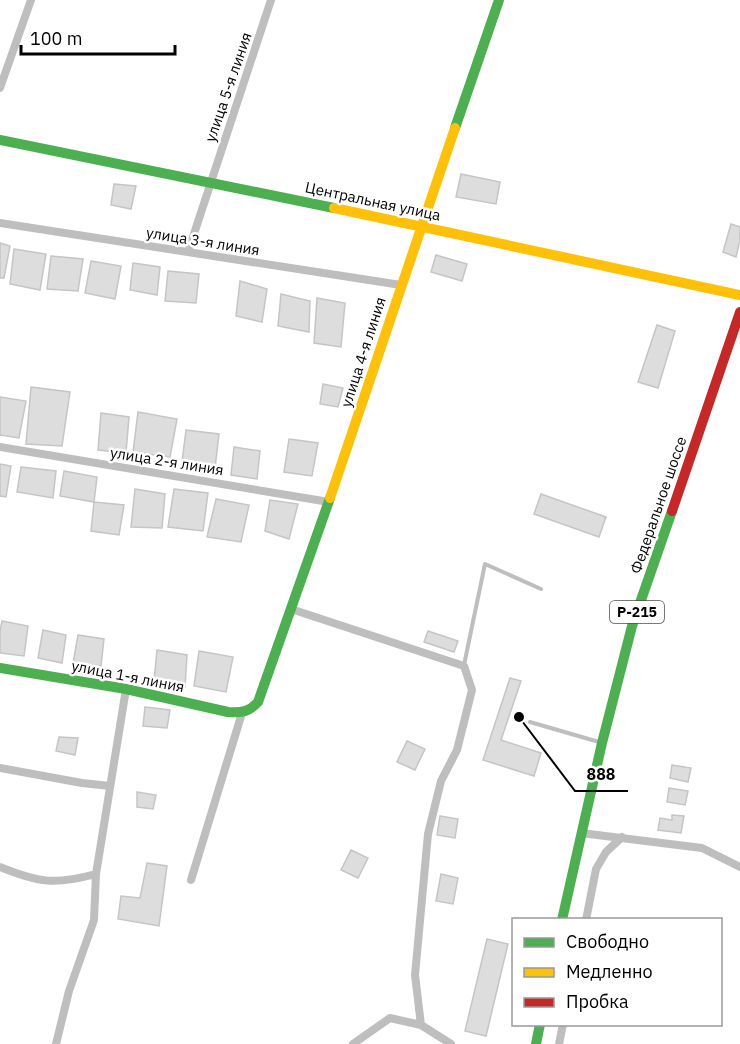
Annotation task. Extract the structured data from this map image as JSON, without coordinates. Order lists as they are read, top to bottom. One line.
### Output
{"streets":{"main road":["Центральная улица","улица 4-я линия","Федеральное шоссе","Р-215","улица 1-я линия"],"street":["улица 5-я линия","улица 3-я линия","улица 2-я линия"]},"crossings":[["улица 5-я линия","Центральная улица"],["улица 5-я линия","улица 3-я линия"],["Центральная улица","улица 4-я линия"],["улица 3-я линия","улица 4-я линия"],["улица 4-я линия","улица 2-я линия"],["улица 4-я линия","улица 1-я линия"]],"places":["888"],"legend":["Свободно","Медленно","Пробка"],"scale_bar":"100 m"}
